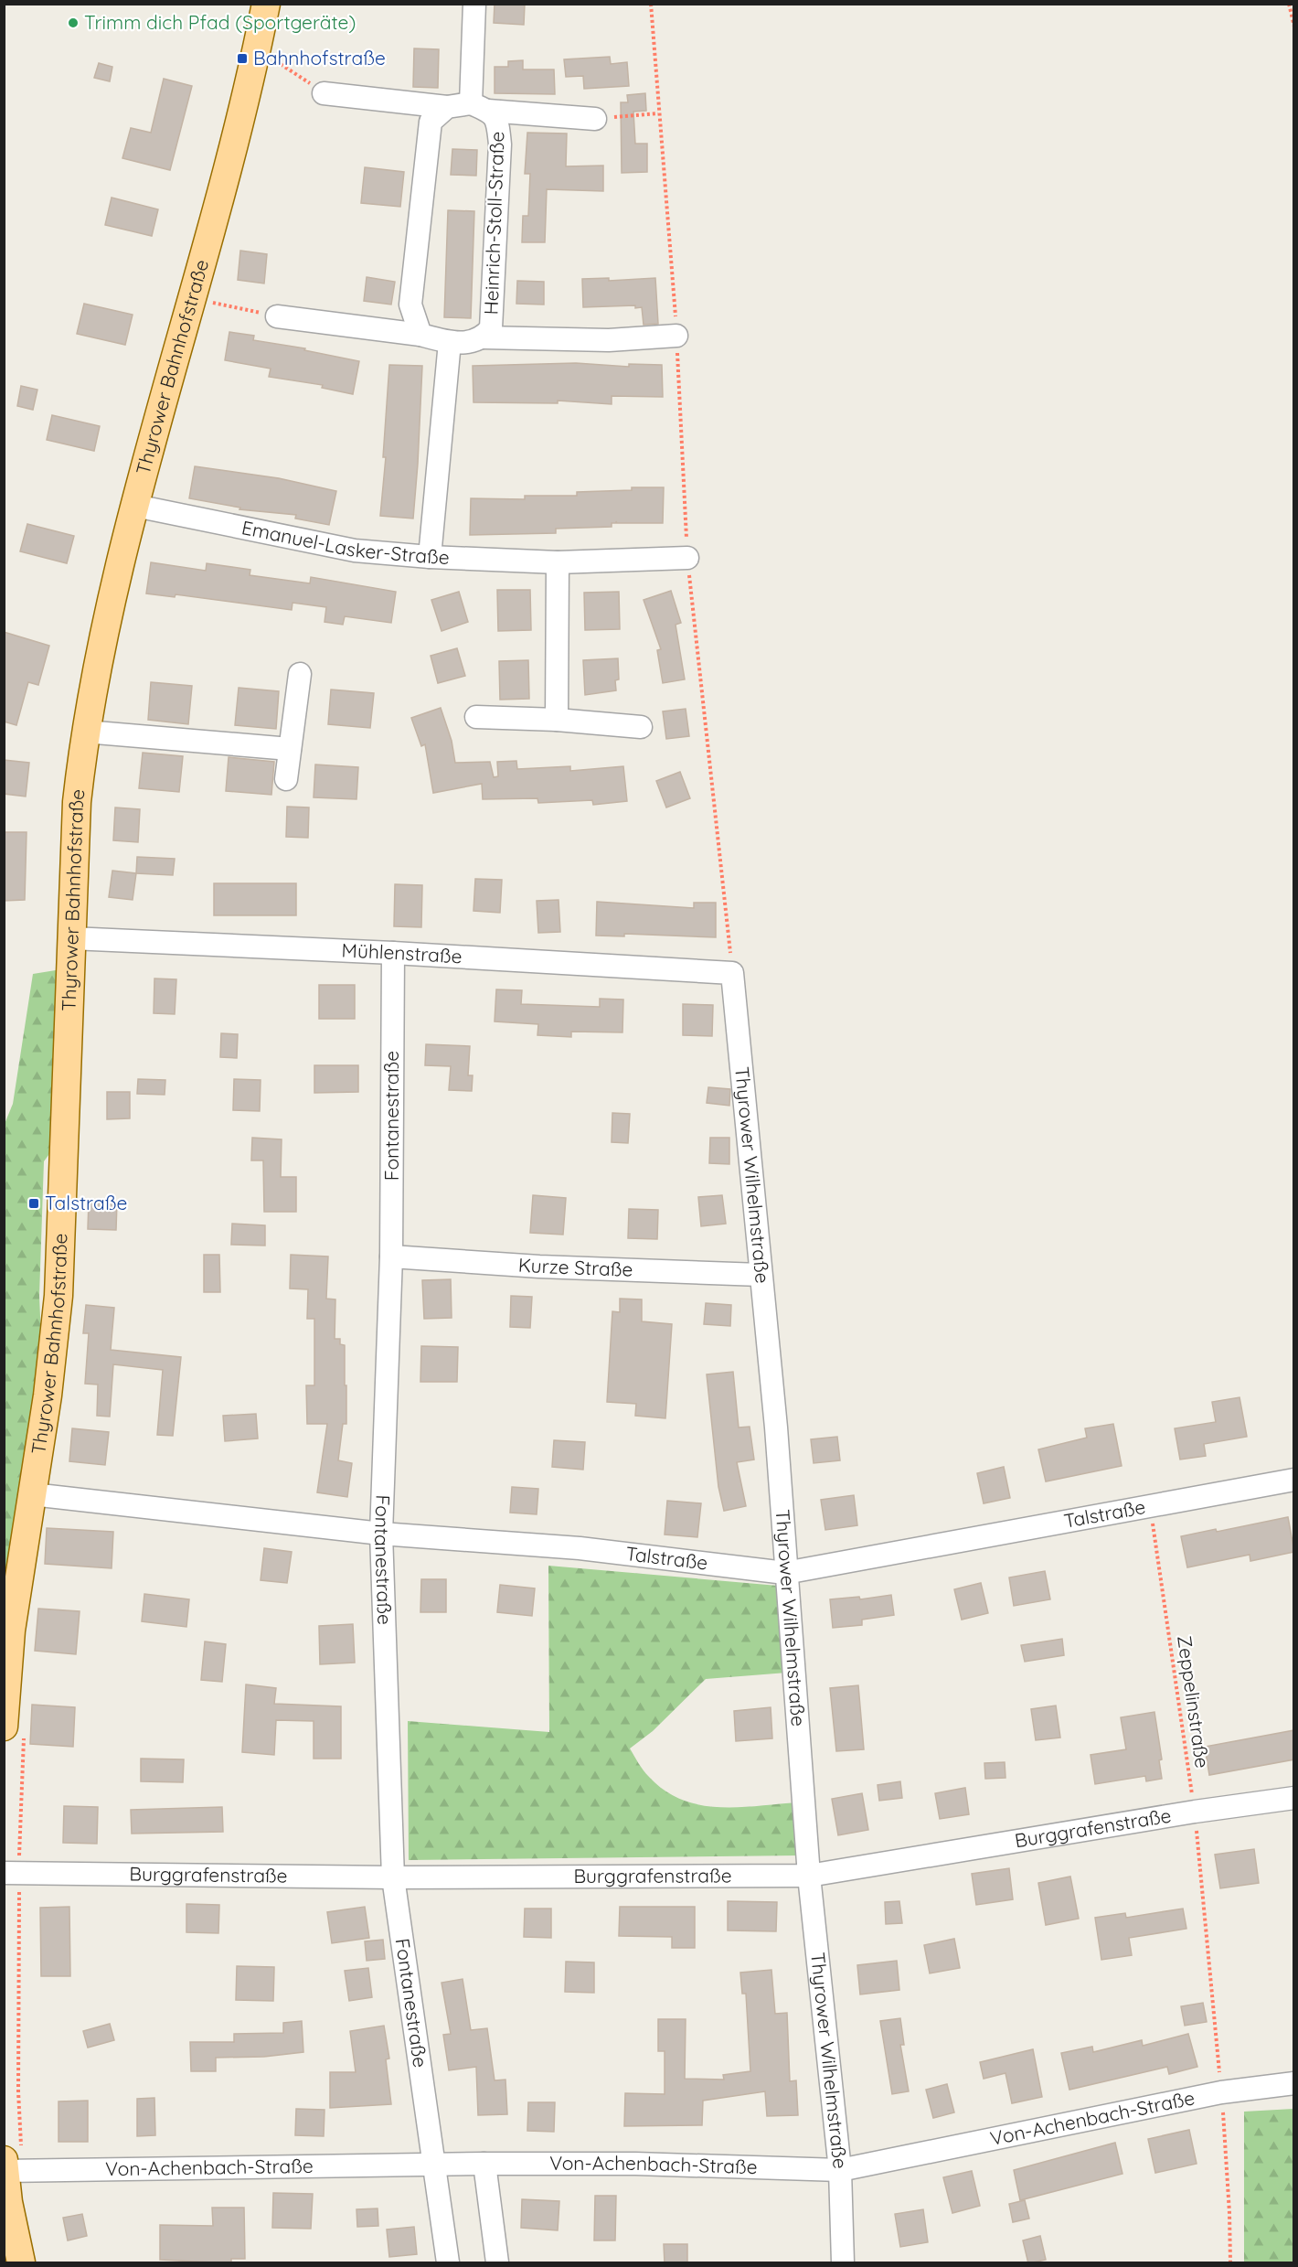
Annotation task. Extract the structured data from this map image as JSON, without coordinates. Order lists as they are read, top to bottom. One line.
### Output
{"streets":{"main road":["Thyrower Bahnhofstraße"],"street":["Heinrich-Stoll-Straße","Emanuel-Lasker-Straße","Mühlenstraße","Fontanestraße","Thyrower Wilhelmstraße","Kurze Straße","Talstraße","Burggrafenstraße","Von-Achenbach-Straße"],"path":["Zeppelinstraße"]},"crossings":[["Thyrower Bahnhofstraße","Emanuel-Lasker-Straße"],["Thyrower Bahnhofstraße","Mühlenstraße"],["Thyrower Bahnhofstraße","Talstraße"],["Mühlenstraße","Fontanestraße"],["Mühlenstraße","Thyrower Wilhelmstraße"],["Fontanestraße","Kurze Straße"],["Fontanestraße","Talstraße"],["Fontanestraße","Burggrafenstraße"],["Fontanestraße","Von-Achenbach-Straße"],["Thyrower Wilhelmstraße","Kurze Straße"],["Thyrower Wilhelmstraße","Talstraße"],["Thyrower Wilhelmstraße","Burggrafenstraße"],["Thyrower Wilhelmstraße","Von-Achenbach-Straße"],["Talstraße","Zeppelinstraße"],["Zeppelinstraße","Burggrafenstraße"],["Zeppelinstraße","Von-Achenbach-Straße"]],"places":{"other":["Trimm dich Pfad (Sportgeräte)"],"transit":["Bahnhofstraße","Talstraße"]}}
